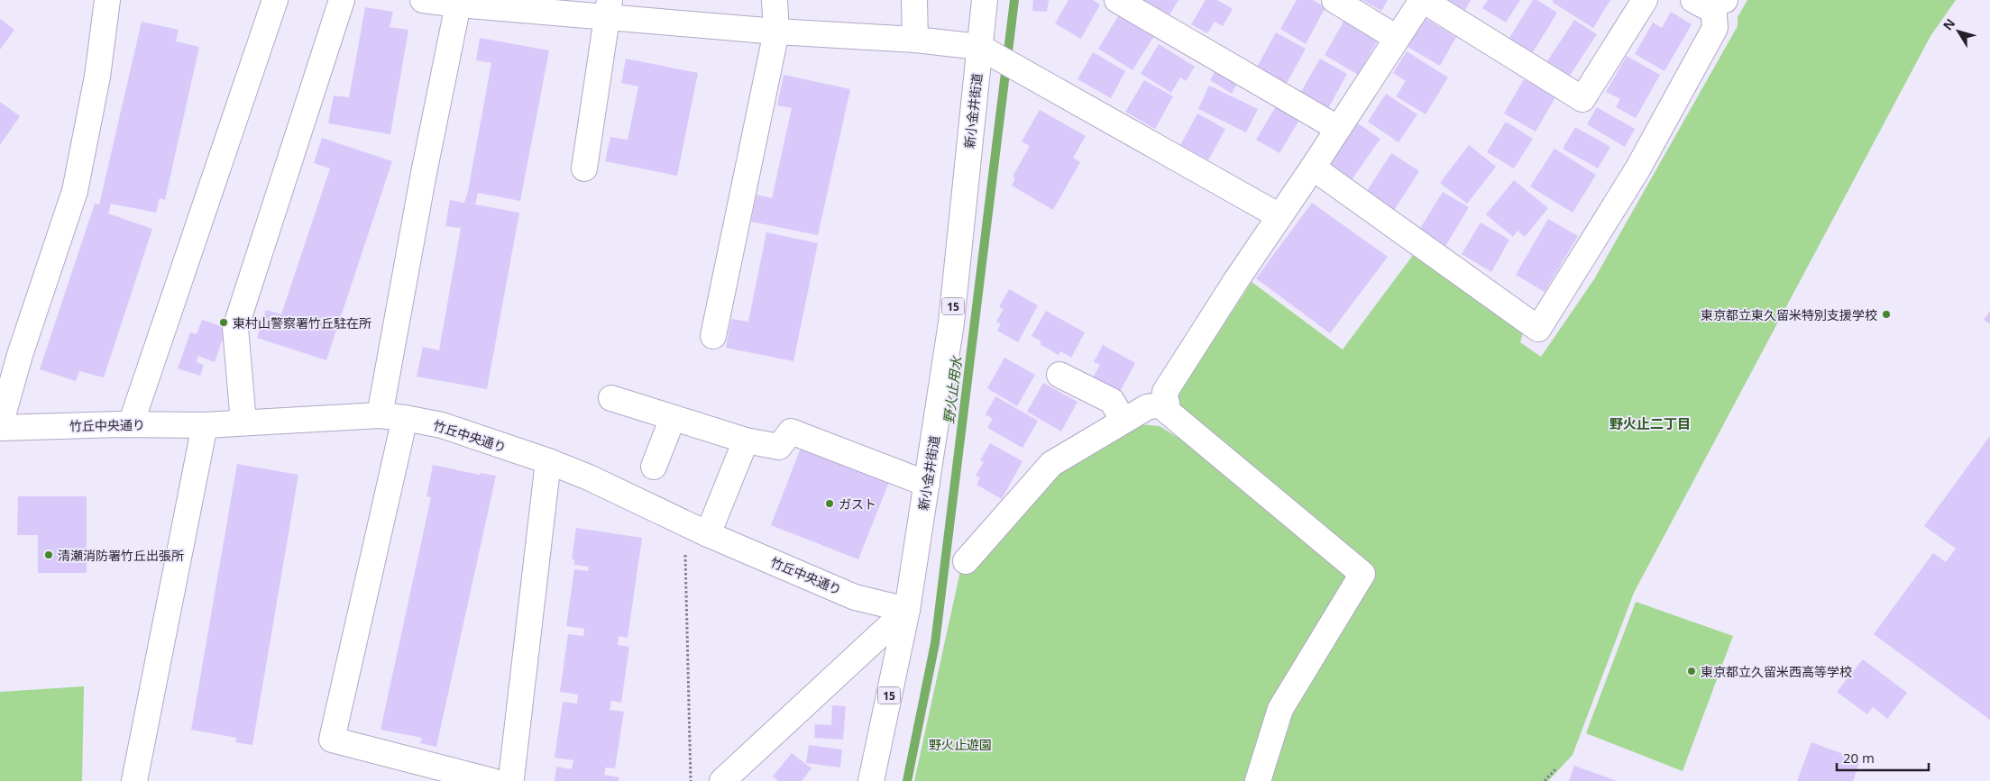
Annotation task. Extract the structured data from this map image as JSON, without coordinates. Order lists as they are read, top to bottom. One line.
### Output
{"streets":{"street":["新小金井街道","15","竹丘中央通り"]},"crossings":[["新小金井街道","竹丘中央通り"]],"districts":["野火止二丁目"],"water":["野火止用水"],"parks":["野火止遊園"],"places":["東京都立東久留米特別支援学校","東村山警察署竹丘駐在所","ガスト","清瀬消防署竹丘出張所","東京都立久留米西高等学校"],"scale_bar":"20 m","north":"top left"}
